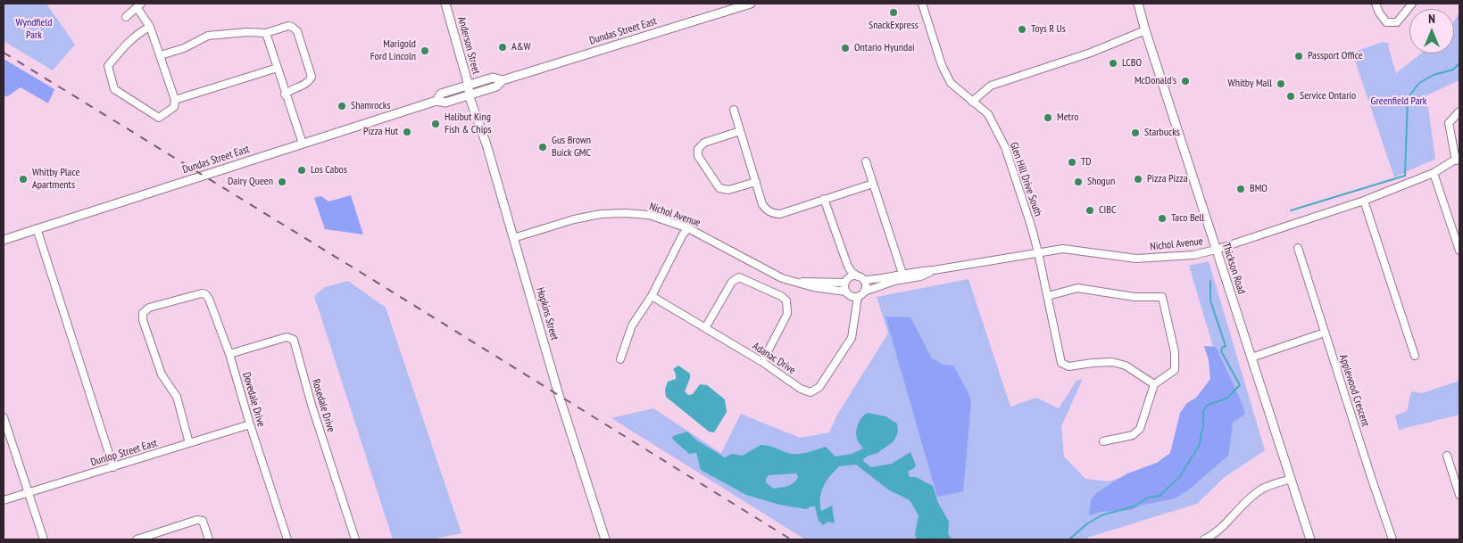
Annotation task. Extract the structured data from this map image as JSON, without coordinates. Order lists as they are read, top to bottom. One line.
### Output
{"streets":{"main road":["Dundas Street East","Anderson Street","Thickson Road","Hopkins Street"],"street":["Glen Hill Drive South","Nichol Avenue","Adanac Drive","Applewood Crescent","Dovedale Drive","Rosedale Drive","Dunlop Street East"]},"crossings":[["Dundas Street East","Anderson Street"],["Dundas Street East","Hopkins Street"],["Anderson Street","Hopkins Street"],["Glen Hill Drive South","Nichol Avenue"],["Nichol Avenue","Thickson Road"],["Nichol Avenue","Hopkins Street"],["Nichol Avenue","Adanac Drive"],["Dovedale Drive","Rosedale Drive"],["Dovedale Drive","Dunlop Street East"]],"parks":["Wyndfield Park","Greenfield Park"],"places":["SnackExpress","Toys R Us","A&W","Ontario Hyundai","Marigold Ford Lincoln","Passport Office","LCBO","McDonald's","Whitby Mall","Service Ontario","Shamrocks","Metro","Halibut King Fish & Chips","Pizza Hut","Starbucks","Gus Brown Buick GMC","TD","Los Cabos","Whitby Place Apartments","Pizza Pizza","Dairy Queen","Shogun","BMO","CIBC","Taco Bell"],"north":"top"}
